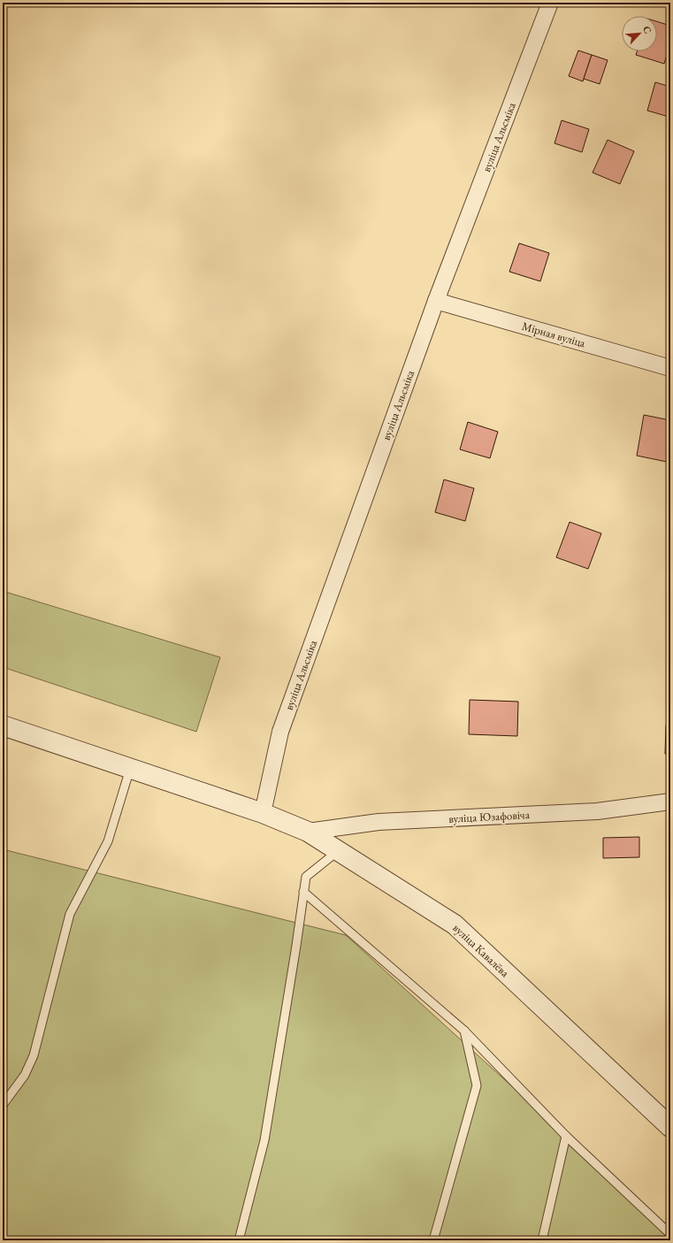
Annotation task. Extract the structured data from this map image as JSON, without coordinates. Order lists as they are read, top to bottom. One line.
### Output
{"streets":{"street":["вуліца Альсміка","Мірная вуліца","вуліца Юзафовіча","вуліца Кавалёва"]},"crossings":[["вуліца Альсміка","Мірная вуліца"],["вуліца Альсміка","вуліца Кавалёва"],["вуліца Юзафовіча","вуліца Кавалёва"]],"north":"top right"}
